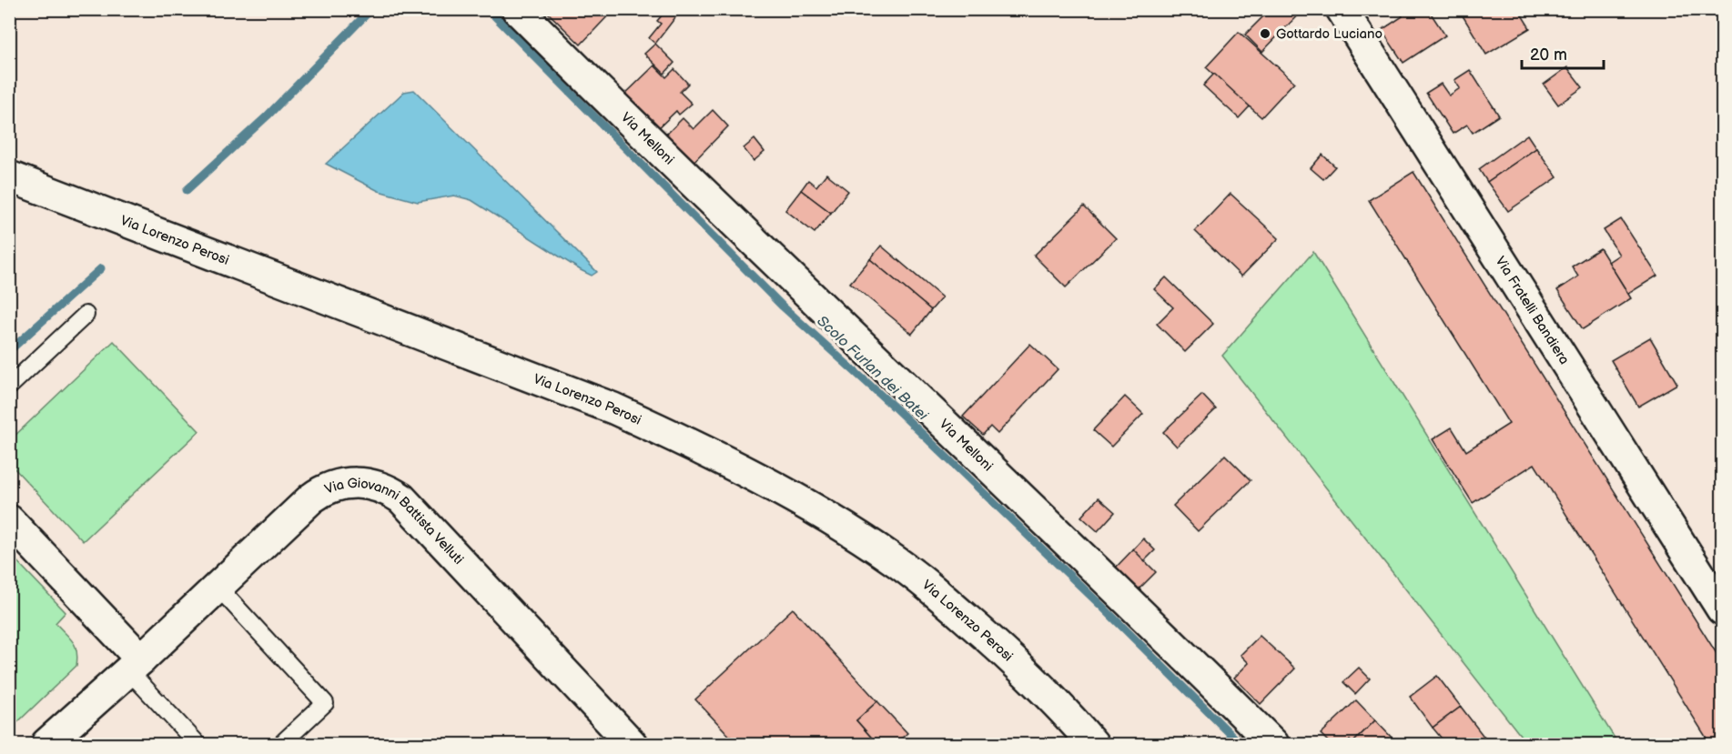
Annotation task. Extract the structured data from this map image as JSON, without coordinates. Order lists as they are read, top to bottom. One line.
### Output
{"streets":{"street":["Via Melloni","Via Lorenzo Perosi","Via Fratelli Bandiera","Via Giovanni Battista Velluti"]},"water":["Scolo Furlan dei Batei"],"places":["Gottardo Luciano"],"scale_bar":"20 m"}
